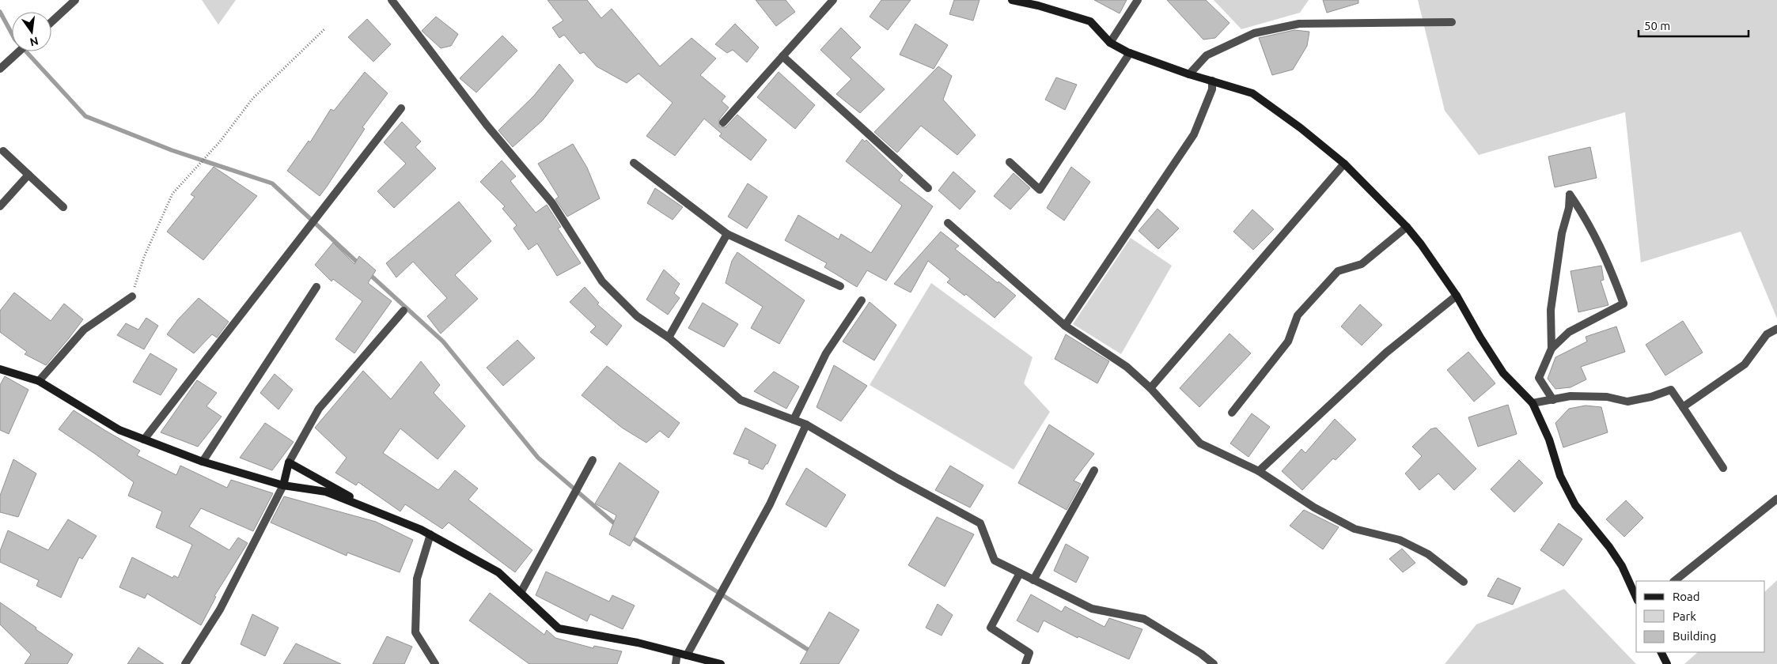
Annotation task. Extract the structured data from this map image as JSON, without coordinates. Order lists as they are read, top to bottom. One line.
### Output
{"legend":["Road","Park","Building"],"scale_bar":"50 m","north":"bottom"}
